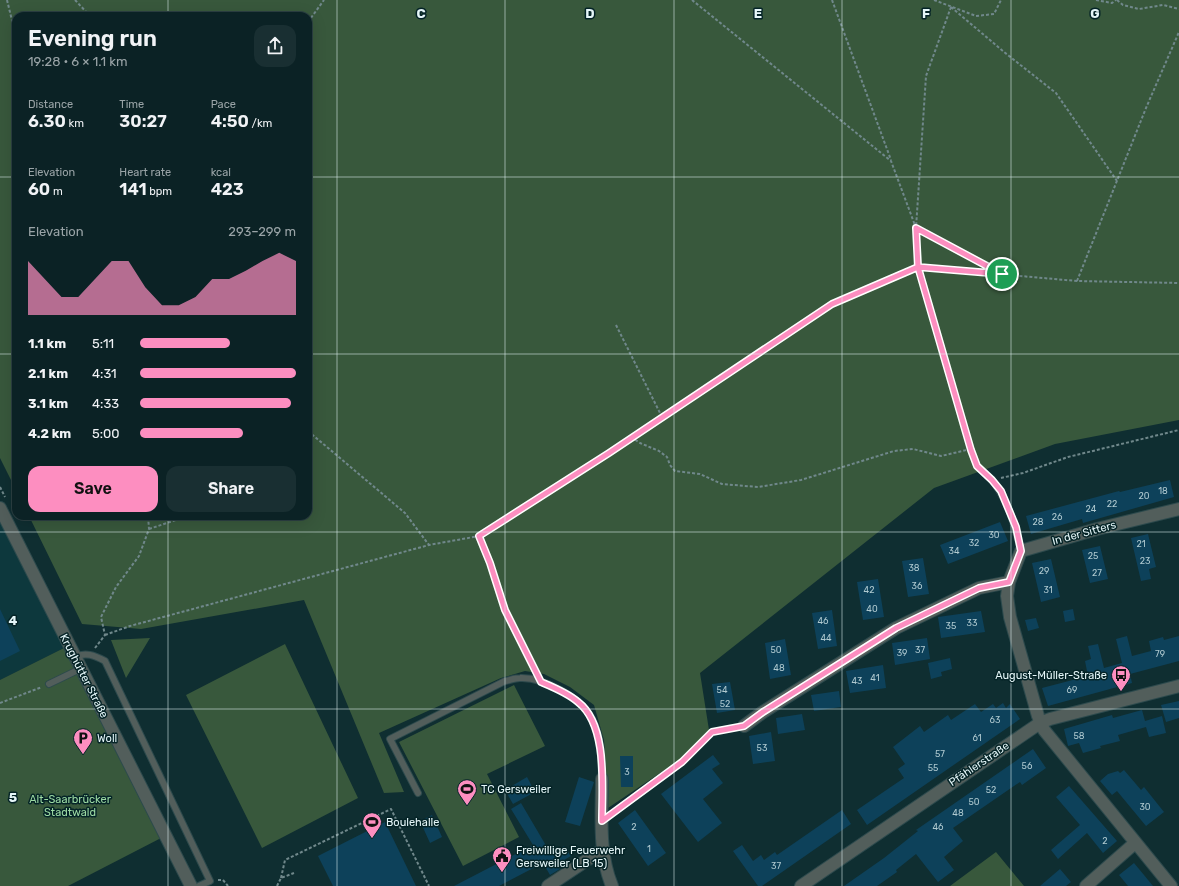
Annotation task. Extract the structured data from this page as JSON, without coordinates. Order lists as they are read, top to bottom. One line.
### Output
{"streets":{"street":["In der Sitters","Krughütter Straße","Pfählerstraße"]},"parks":["Alt-Saarbrücker Stadtwald"],"places":{"bus stop":["August-Müller-Straße"],"parking":["Woll"],"sports":["TC Gersweiler","Boulehalle"],"public building":["Freiwillige Feuerwehr Gersweiler (LB 15)"]},"house_numbers":["18","20","22","24","26","28","30","32","21","34","25","23","38","29","27","36","42","31","40","46","33","35","44","50","37","39","79","48","41","43","54","69","52","63","58","61","53","57","56","55","3","52","50","30","48","2","46","2","1","37"],"page":{"heading":["Evening run","19:28 · 6 × 1.1 km"],"stats":[["Distance","6.30 km"],["Time","30:27"],["Pace","4:50 /km"],["Elevation","60 m"],["Heart rate","141 bpm"],["kcal","423"]],"chart":["Elevation","293–299 m"],"list":[{"name":"1.1 km","note":"5:11"},{"name":"2.1 km","note":"4:31"},{"name":"3.1 km","note":"4:33"},{"name":"4.2 km","note":"5:00"}],"buttons":["Save","Share"]},"grid":{"columns":["C","D","E","F","G"],"rows":["4","5"]}}
